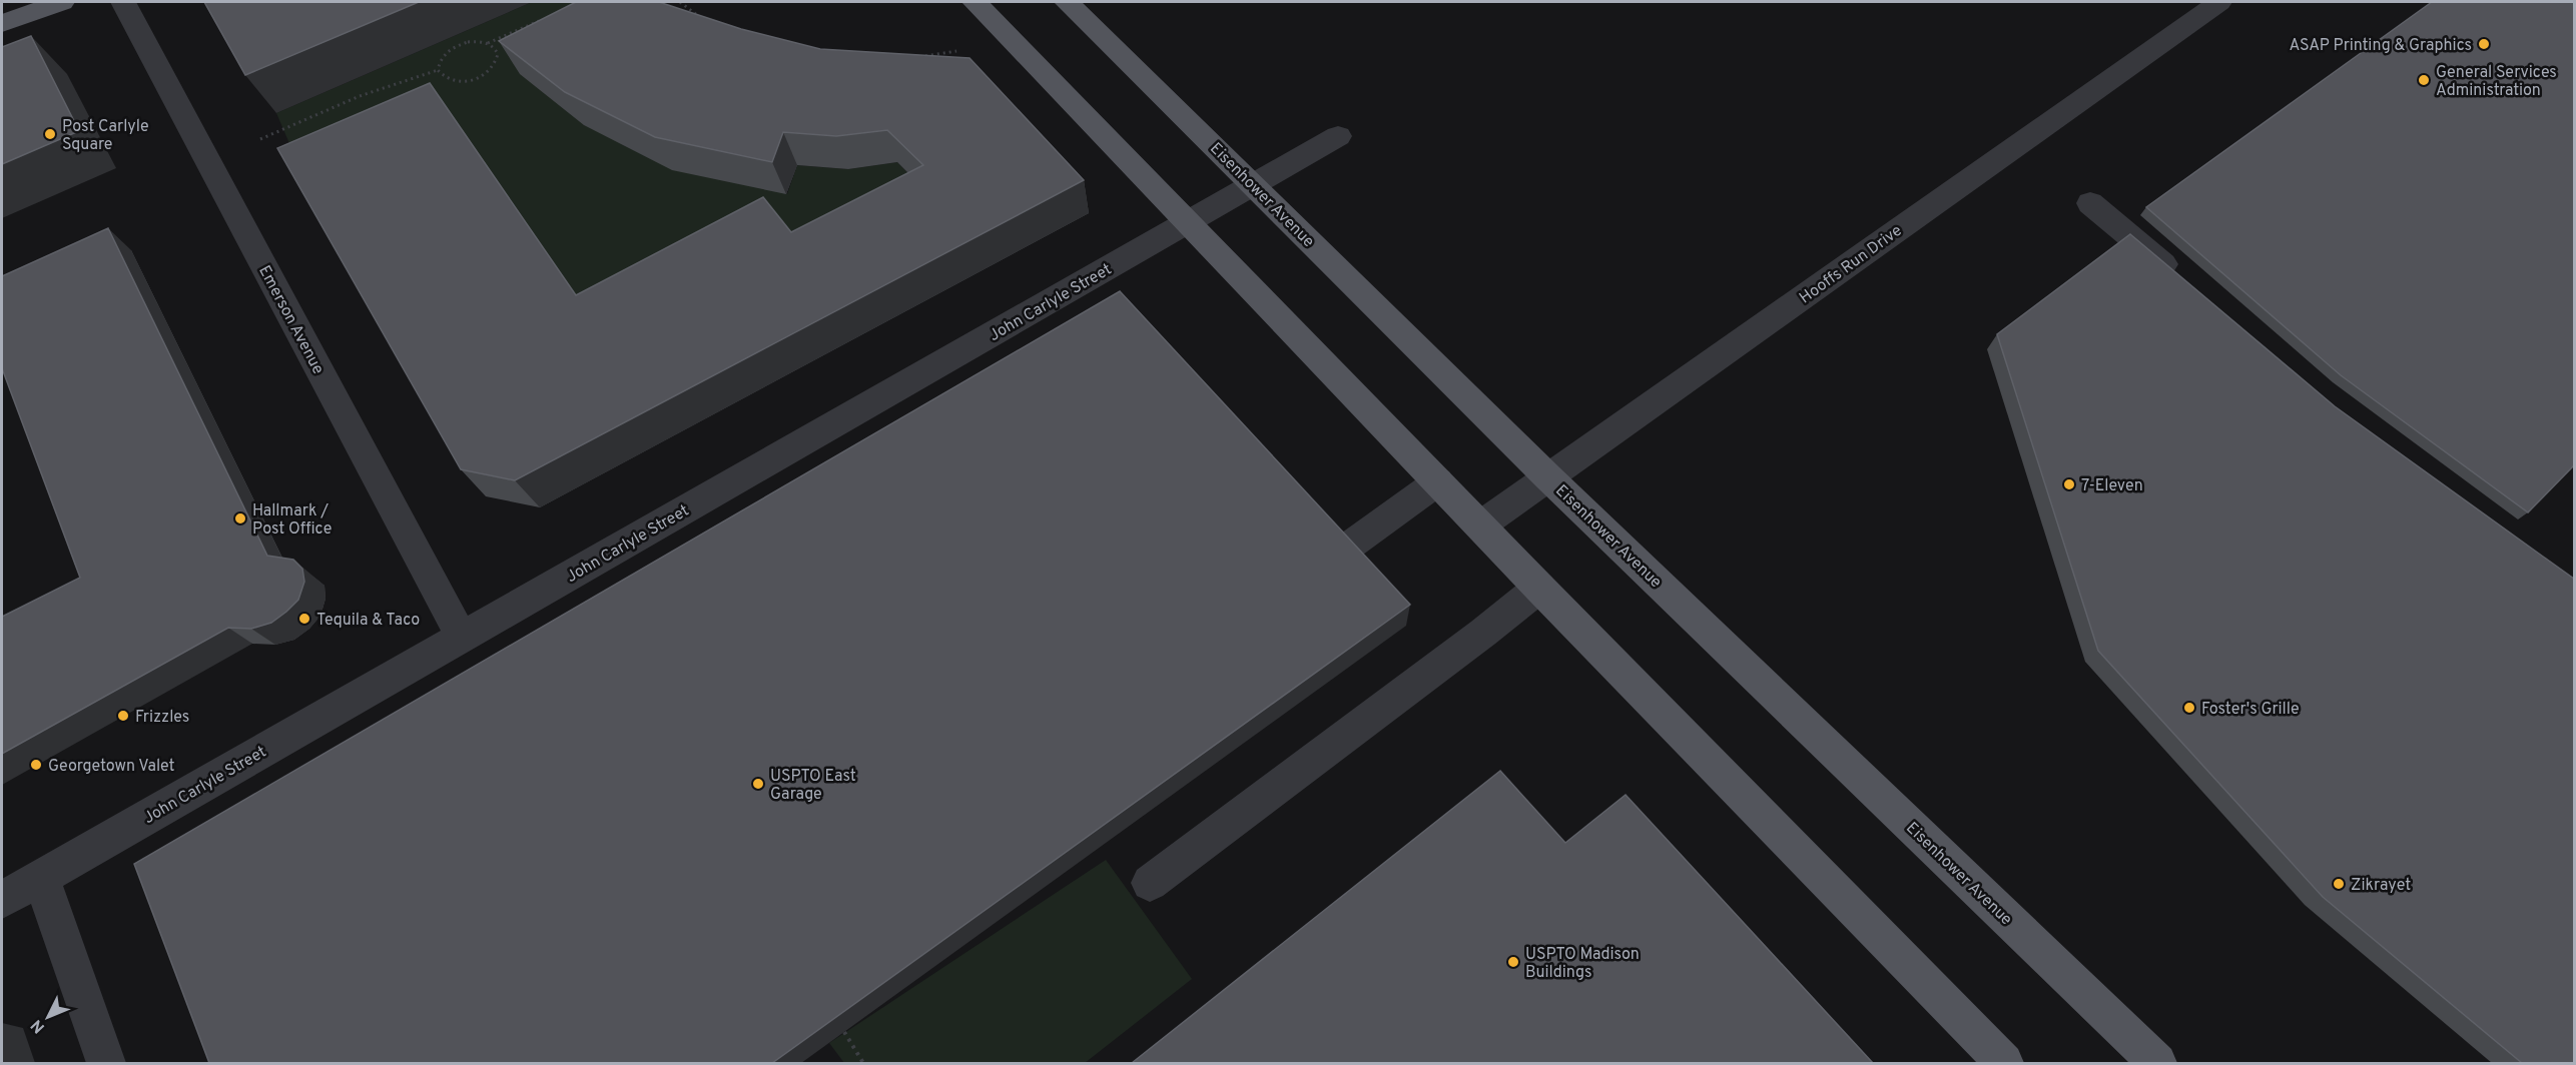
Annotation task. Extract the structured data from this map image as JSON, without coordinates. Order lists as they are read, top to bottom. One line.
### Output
{"streets":{"main road":["Eisenhower Avenue"],"street":["Hooffs Run Drive","John Carlyle Street","Emerson Avenue"]},"crossings":[["Eisenhower Avenue","Hooffs Run Drive"],["Eisenhower Avenue","John Carlyle Street"],["John Carlyle Street","Emerson Avenue"]],"places":["ASAP Printing & Graphics","General Services Administration","Post Carlyle Square","7-Eleven","Hallmark / Post Office","Tequila & Taco","Foster's Grille","Frizzles","Georgetown Valet","USPTO East Garage","Zikrayet","USPTO Madison Buildings"],"north":"bottom left"}
